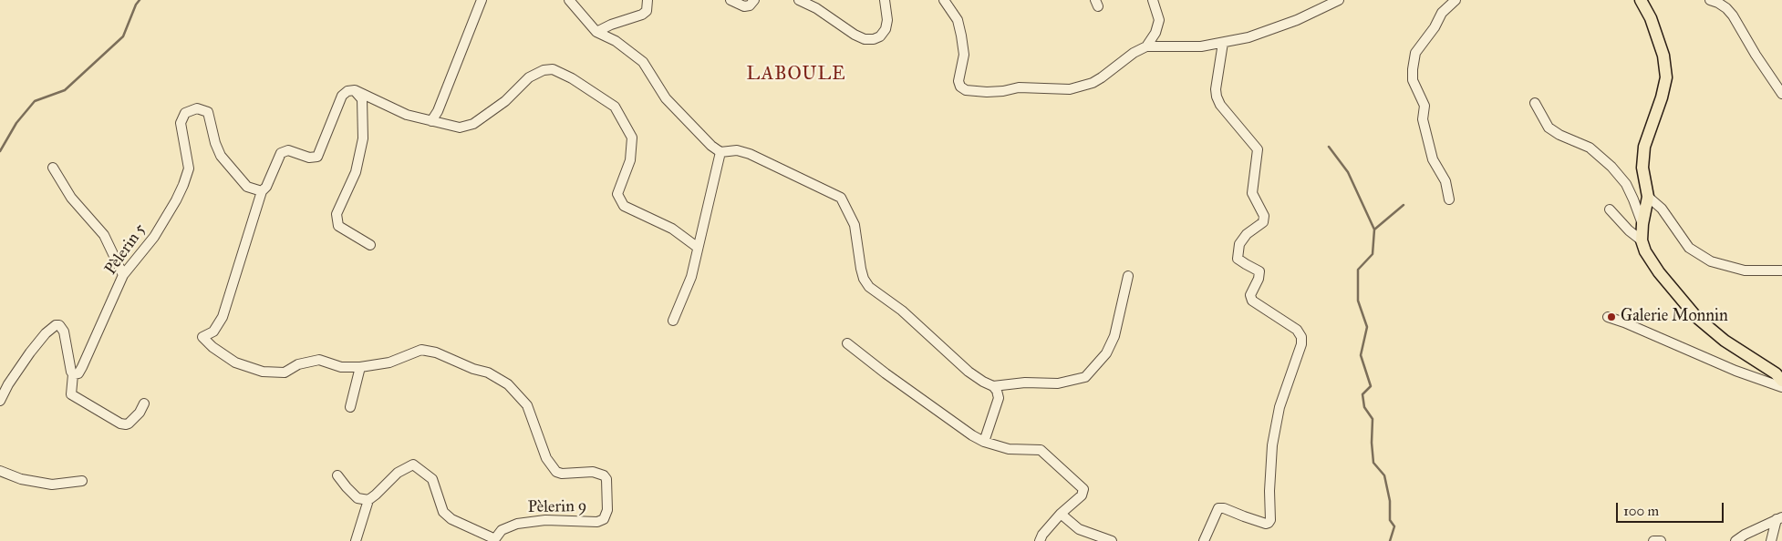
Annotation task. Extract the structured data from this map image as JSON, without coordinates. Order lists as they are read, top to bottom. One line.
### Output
{"streets":{"street":["Pèlerin 5","Pèlerin 9"]},"districts":["LABOULE"],"places":["Galerie Monnin"],"scale_bar":"100 m"}
